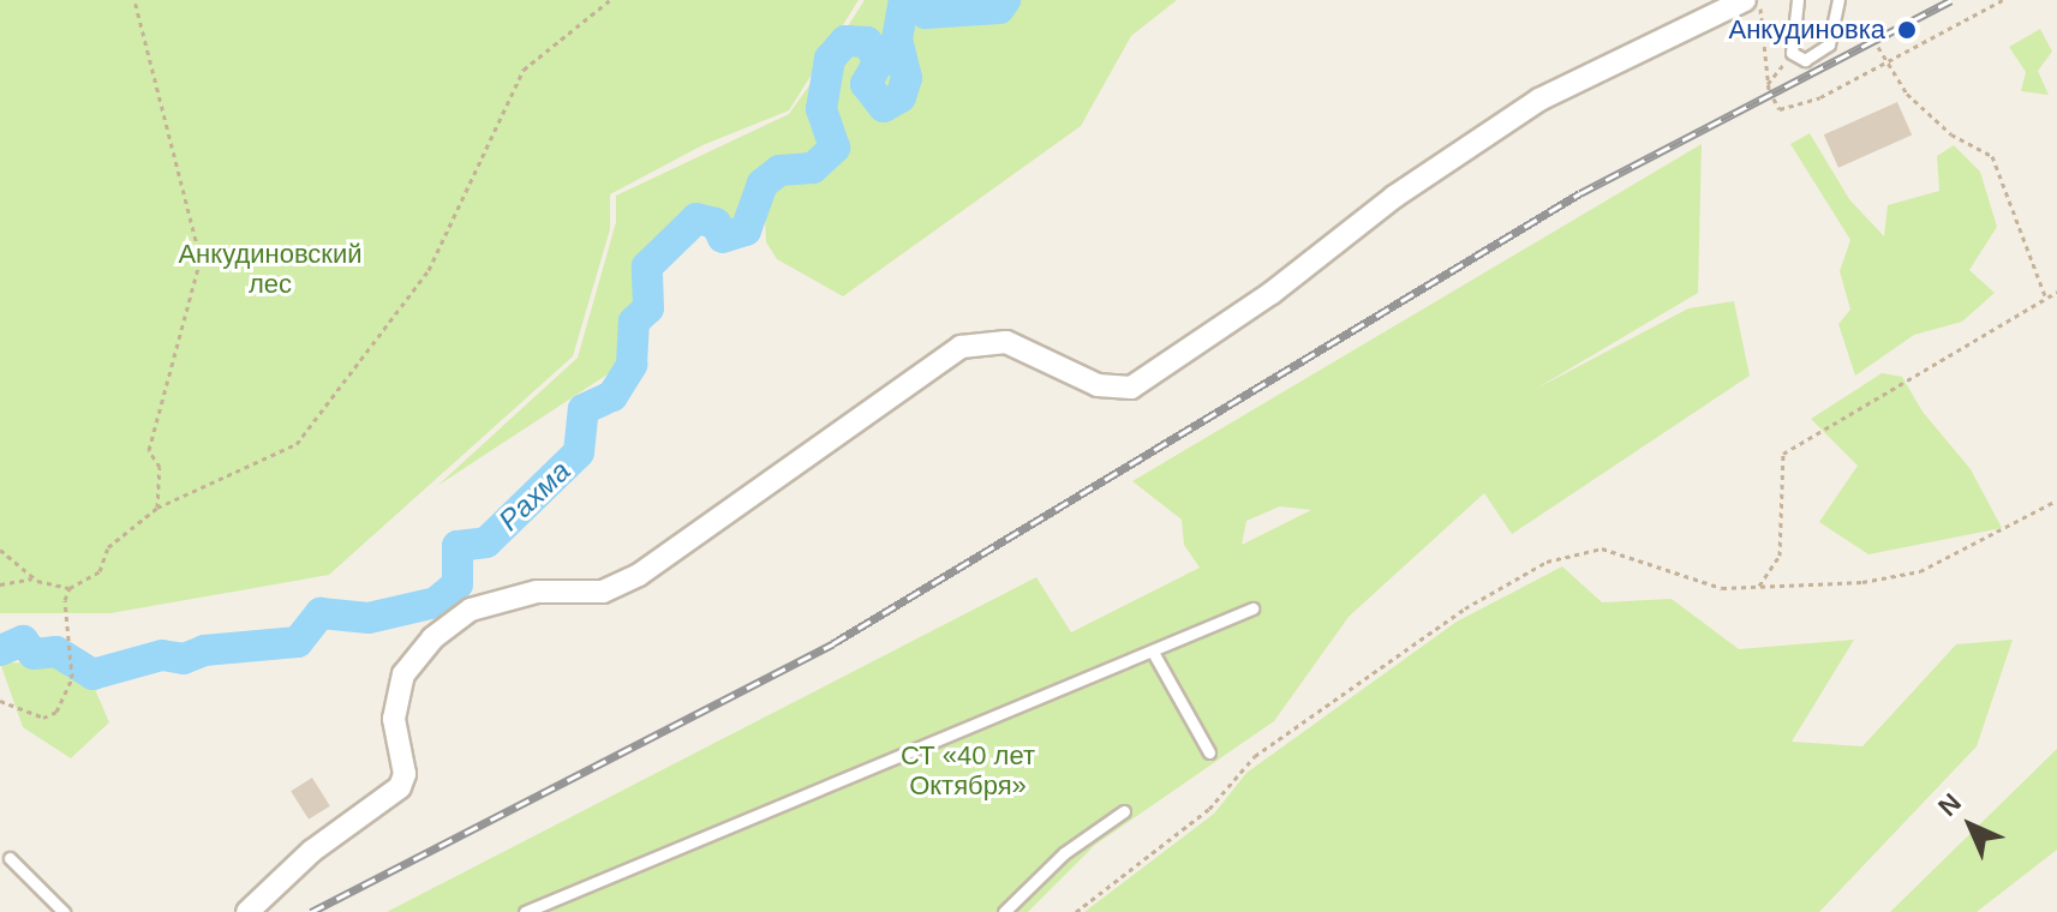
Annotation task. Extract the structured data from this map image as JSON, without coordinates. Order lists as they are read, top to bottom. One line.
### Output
{"water":["Рахма"],"parks":["Анкудиновский лес","СТ «40 лет Октября»"],"places":["Анкудиновка"],"north":"top left"}
